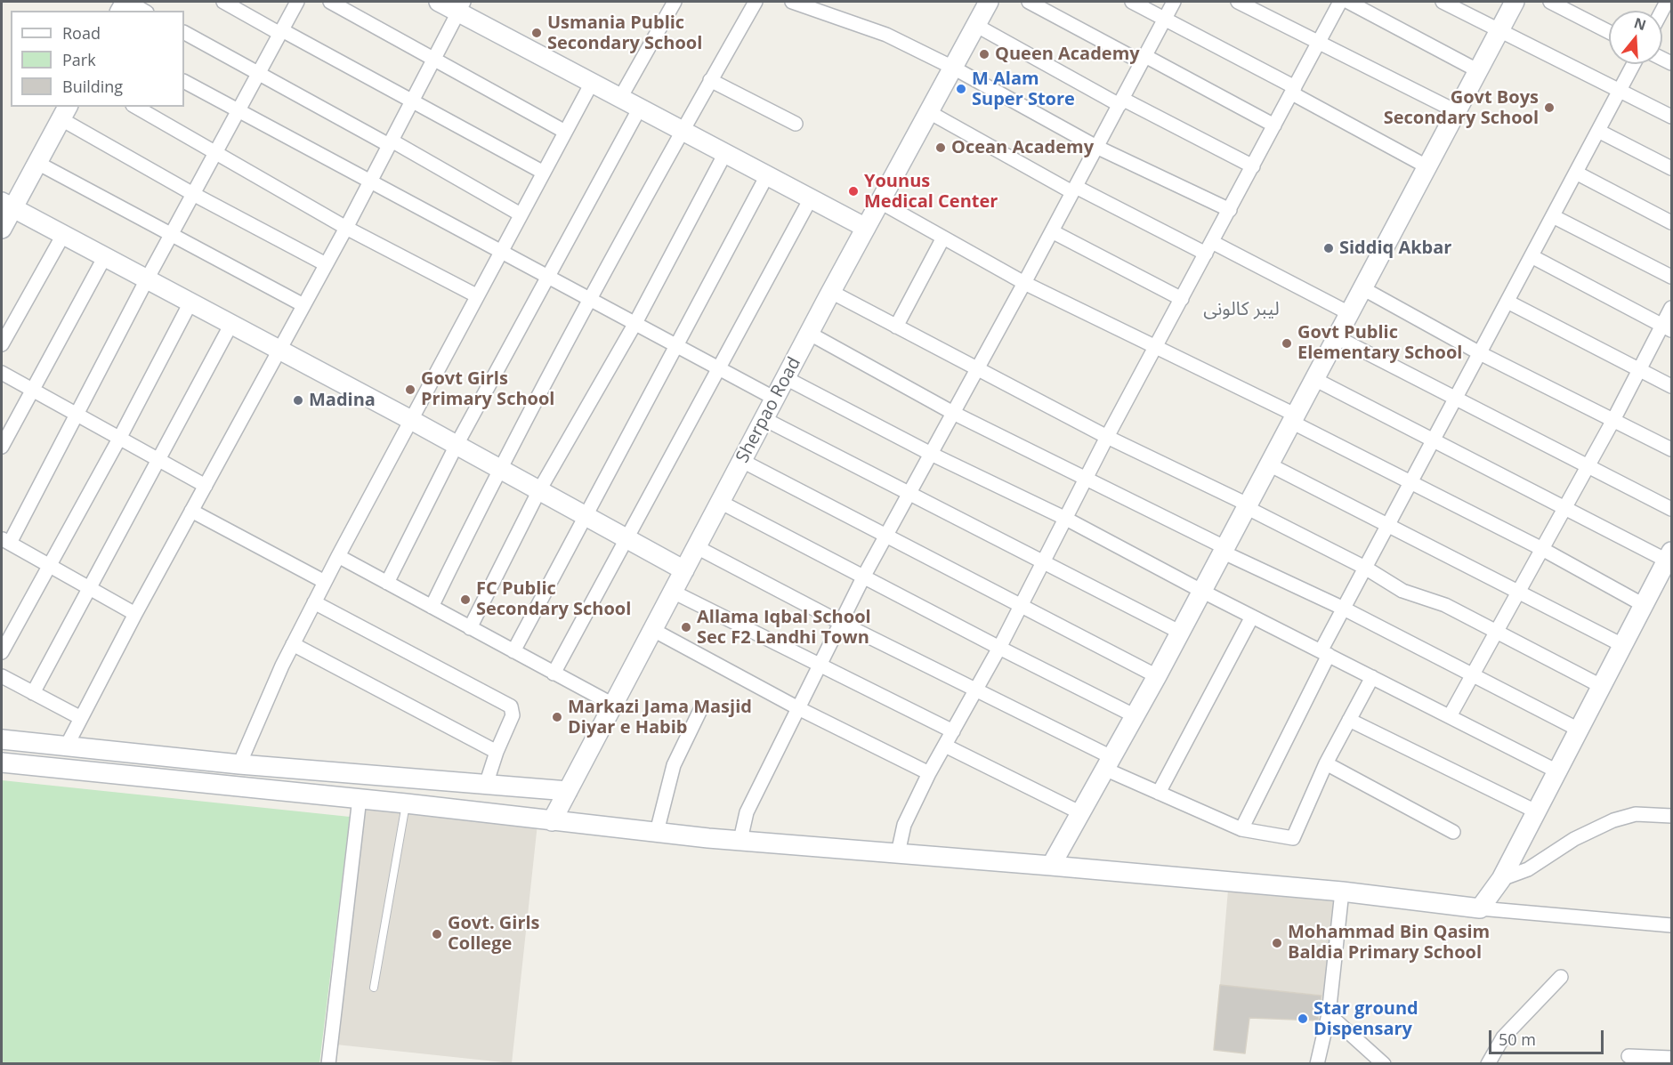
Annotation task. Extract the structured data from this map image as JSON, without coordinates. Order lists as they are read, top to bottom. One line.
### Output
{"streets":{"street":["Sherpao Road"]},"districts":["لیبر کالونی"],"places":["Usmania Public Secondary School","Queen Academy","M Alam Super Store","Govt Boys Secondary School","Ocean Academy","Younus Medical Center","Siddiq Akbar","Govt Public Elementary School","Govt Girls Primary School","Madina","FC Public Secondary School","Allama Iqbal School Sec F2 Landhi Town","Markazi Jama Masjid Diyar e Habib","Govt. Girls College","Mohammad Bin Qasim Baldia Primary School","Star ground Dispensary"],"legend":["Road","Park","Building"],"scale_bar":"50 m","north":"top"}
